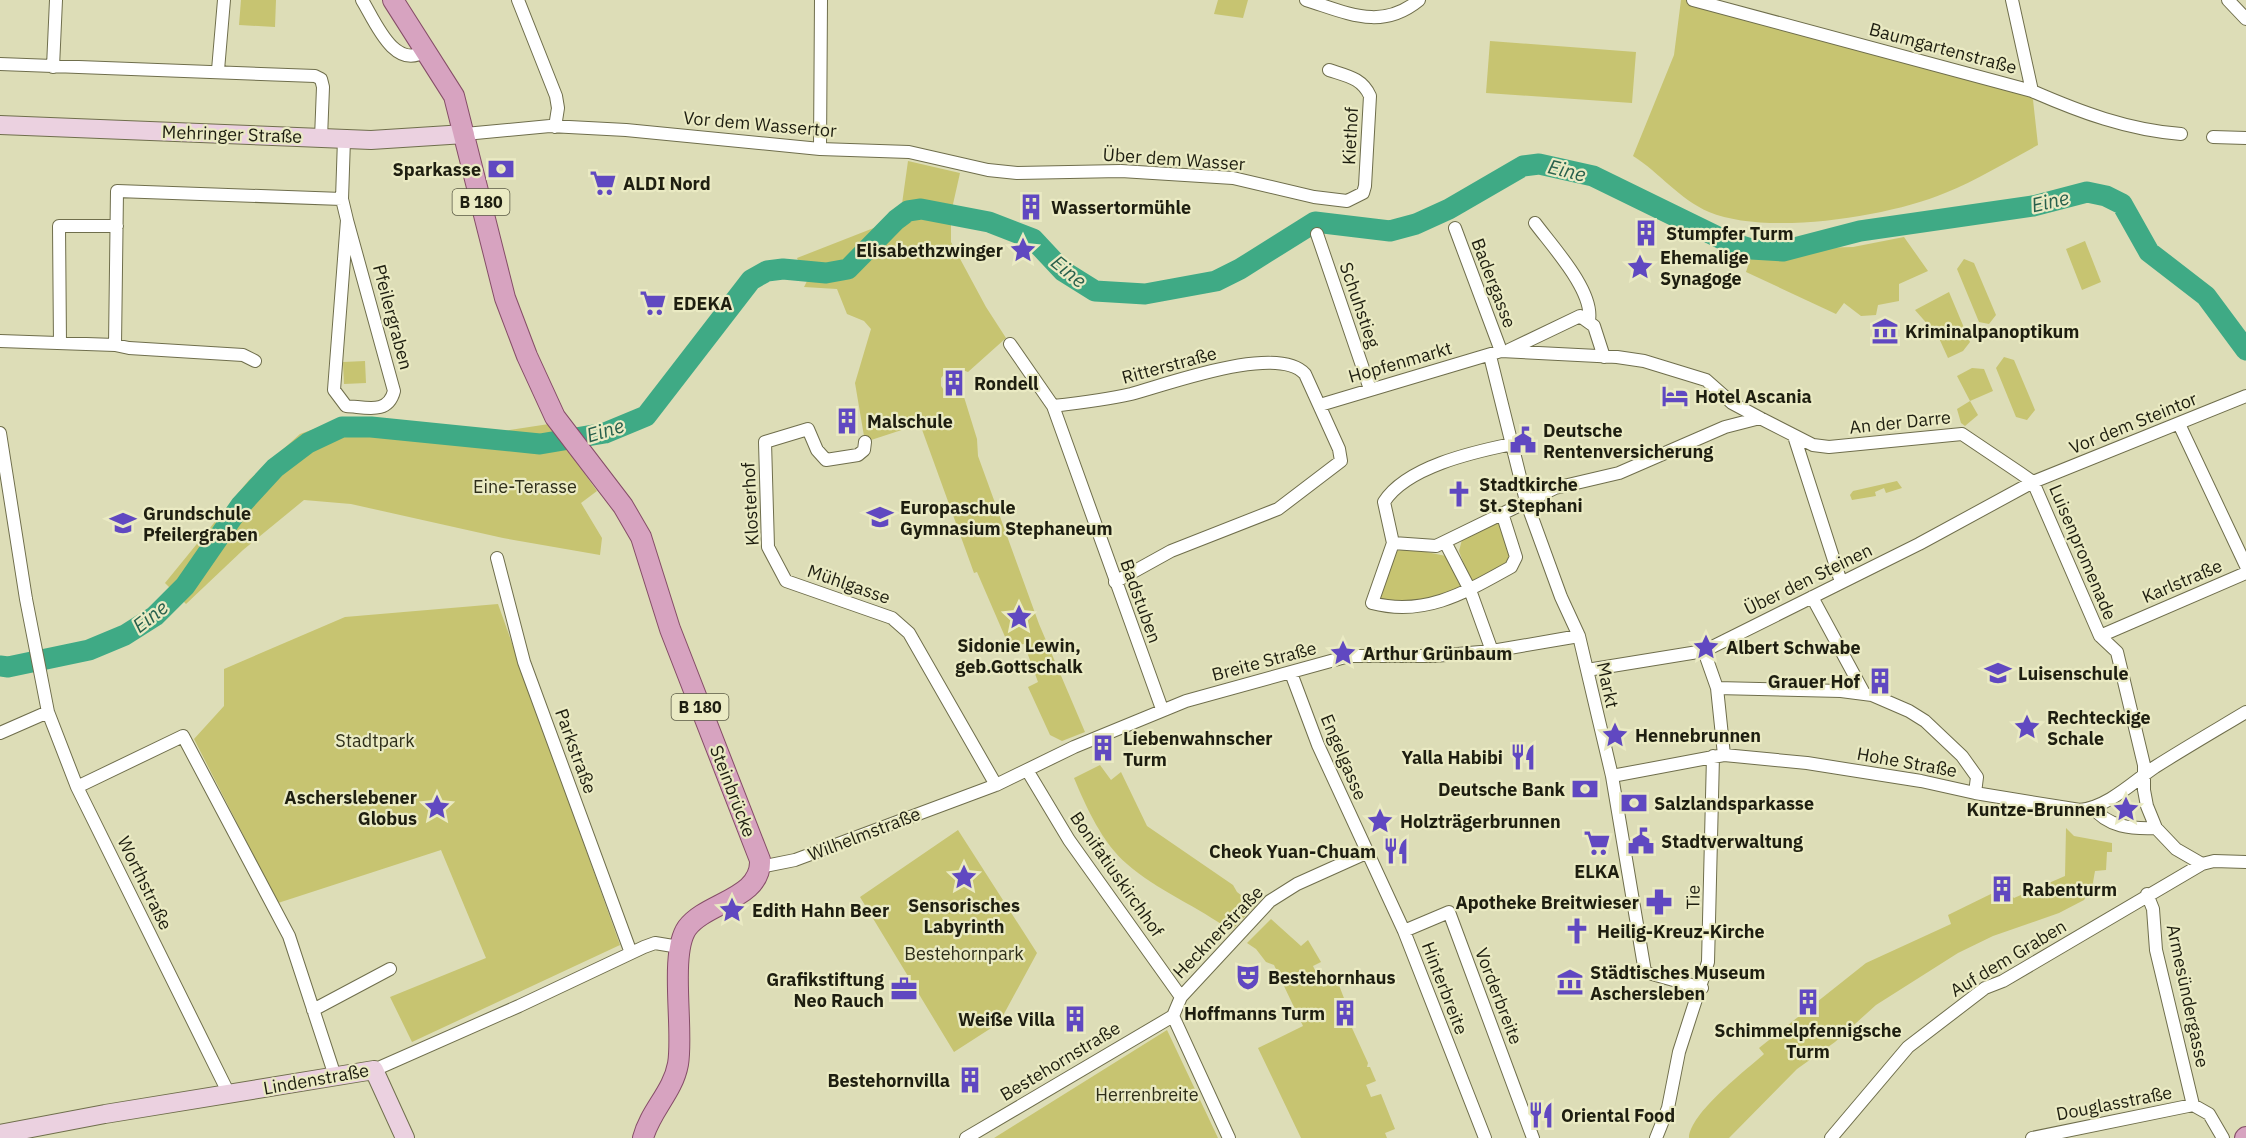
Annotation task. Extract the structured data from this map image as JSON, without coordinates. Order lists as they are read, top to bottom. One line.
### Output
{"streets":{"main road":["Mehringer Straße","B 180","Steinbrücke","Lindenstraße"],"street":["Baumgartenstraße","Vor dem Wassertor","Kiethof","Über dem Wasser","Badergasse","Schuhstieg","Pfeilergraben","Hopfenmarkt","Ritterstraße","An der Darre","Vor dem Steintor","Klosterhof","Luisenpromenade","Über den Steinen","Karlstraße","Mühlgasse","Badstuben","Breite Straße","Markt","Parkstraße","Engelgasse","Hohe Straße","Wilhelmstraße","Bonifatiuskirchhof","Worthstraße","Tie","Hecknerstraße","Auf dem Graben","Hinterbreite","Vorderbreite","Armesündergasse","Bestehornstraße","Douglasstraße"]},"crossings":[["Vor dem Wassertor","Mehringer Straße"],["Vor dem Wassertor","Über dem Wasser"],["Vor dem Wassertor","B 180"],["Vor dem Wassertor","Steinbrücke"],["Mehringer Straße","B 180"],["Mehringer Straße","Pfeilergraben"],["Mehringer Straße","Steinbrücke"],["Kiethof","Über dem Wasser"],["B 180","Steinbrücke"],["Badergasse","Hopfenmarkt"],["Badergasse","Markt"],["Schuhstieg","Hopfenmarkt"],["Hopfenmarkt","Ritterstraße"],["Ritterstraße","Badstuben"],["An der Darre","Vor dem Steintor"],["An der Darre","Luisenpromenade"],["An der Darre","Über den Steinen"],["Vor dem Steintor","Luisenpromenade"],["Vor dem Steintor","Über den Steinen"],["Klosterhof","Mühlgasse"],["Luisenpromenade","Über den Steinen"],["Luisenpromenade","Karlstraße"],["Über den Steinen","Markt"],["Über den Steinen","Tie"],["Mühlgasse","Wilhelmstraße"],["Badstuben","Breite Straße"],["Breite Straße","Markt"],["Breite Straße","Engelgasse"],["Breite Straße","Wilhelmstraße"],["Markt","Tie"],["Parkstraße","Lindenstraße"],["Engelgasse","Hecknerstraße"],["Engelgasse","Hinterbreite"],["Hohe Straße","Tie"],["Steinbrücke","Wilhelmstraße"],["Wilhelmstraße","Bonifatiuskirchhof"],["Bonifatiuskirchhof","Hecknerstraße"],["Worthstraße","Lindenstraße"],["Hecknerstraße","Hinterbreite"],["Hecknerstraße","Bestehornstraße"],["Auf dem Graben","Armesündergasse"],["Hinterbreite","Vorderbreite"],["Armesündergasse","Douglasstraße"]],"water":["Eine"],"parks":["Eine-Terasse","Stadtpark","Bestehornpark","Herrenbreite"],"places":{"bank":["Sparkasse","Deutsche Bank","Salzlandsparkasse"],"supermarket":["ALDI Nord","EDEKA","ELKA"],"building":["Wassertormühle","Stumpfer Turm","Rondell","Malschule","Grauer Hof","Liebenwahnscher Turm","Rabenturm","Schimmelpfennigsche Turm","Hoffmanns Turm","Weiße Villa","Bestehornvilla"],"place":["Elisabethzwinger","Ehemalige Synagoge","Sidonie Lewin, geb.Gottschalk","Albert Schwabe","Arthur Grünbaum","Rechteckige Schale","Hennebrunnen","Ascherslebener Globus","Kuntze-Brunnen","Holzträgerbrunnen","Sensorisches Labyrinth","Edith Hahn Beer"],"museum":["Kriminalpanoptikum","Städtisches Museum Aschersleben"],"hotel":["Hotel Ascania"],"public building":["Deutsche Rentenversicherung","Stadtverwaltung"],"church":["Stadtkirche St. Stephani","Heilig-Kreuz-Kirche"],"school or university":["Europaschule Gymnasium Stephaneum","Grundschule Pfeilergraben","Luisenschule"],"restaurant":["Yalla Habibi","Cheok Yuan-Chuam","Oriental Food"],"pharmacy":["Apotheke Breitwieser"],"theatre":["Bestehornhaus"],"office":["Grafikstiftung Neo Rauch"]}}
